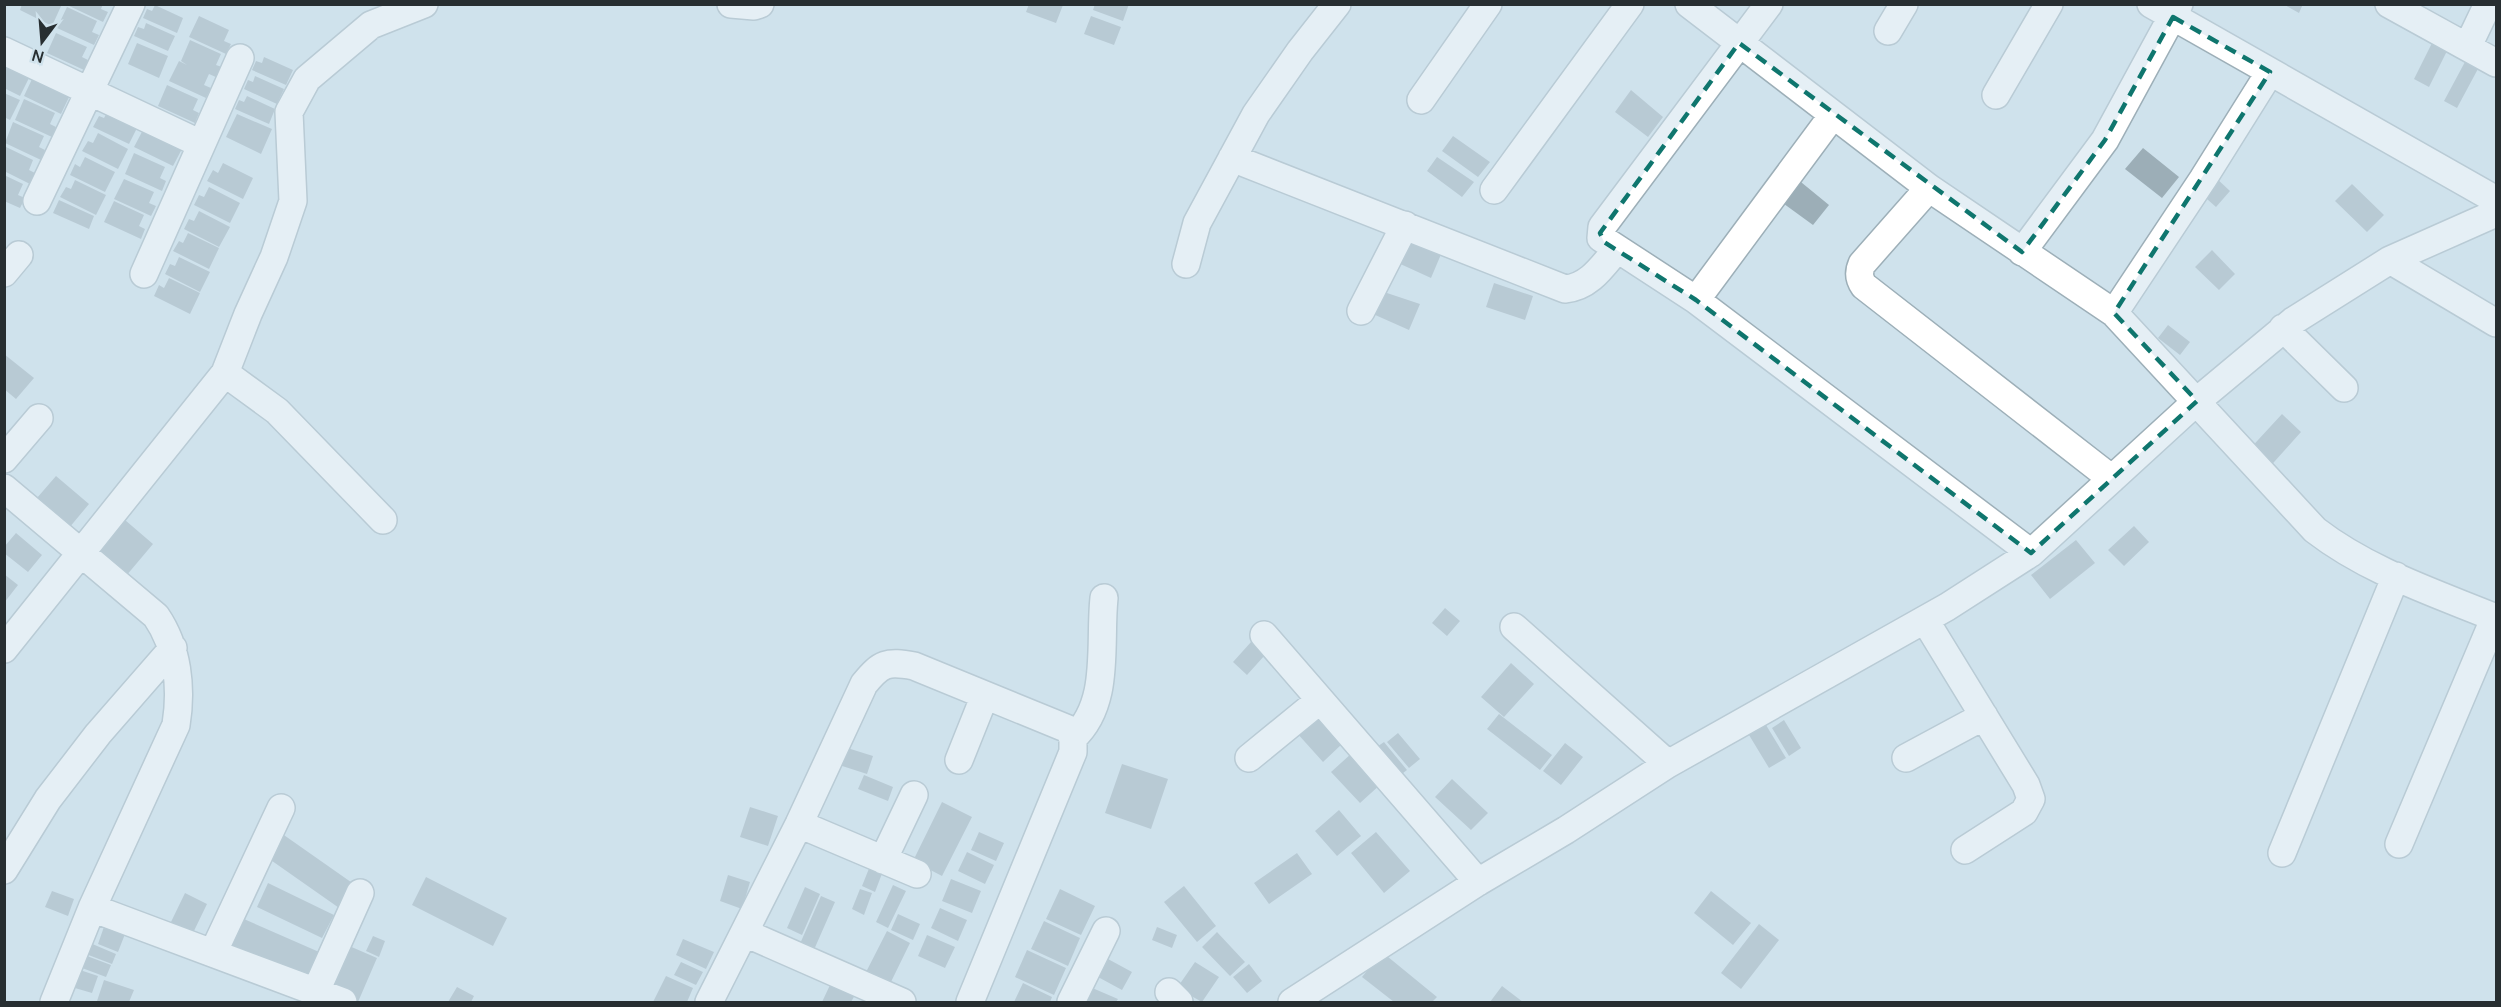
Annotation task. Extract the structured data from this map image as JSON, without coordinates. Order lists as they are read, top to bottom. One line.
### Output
{"north":"bottom"}
